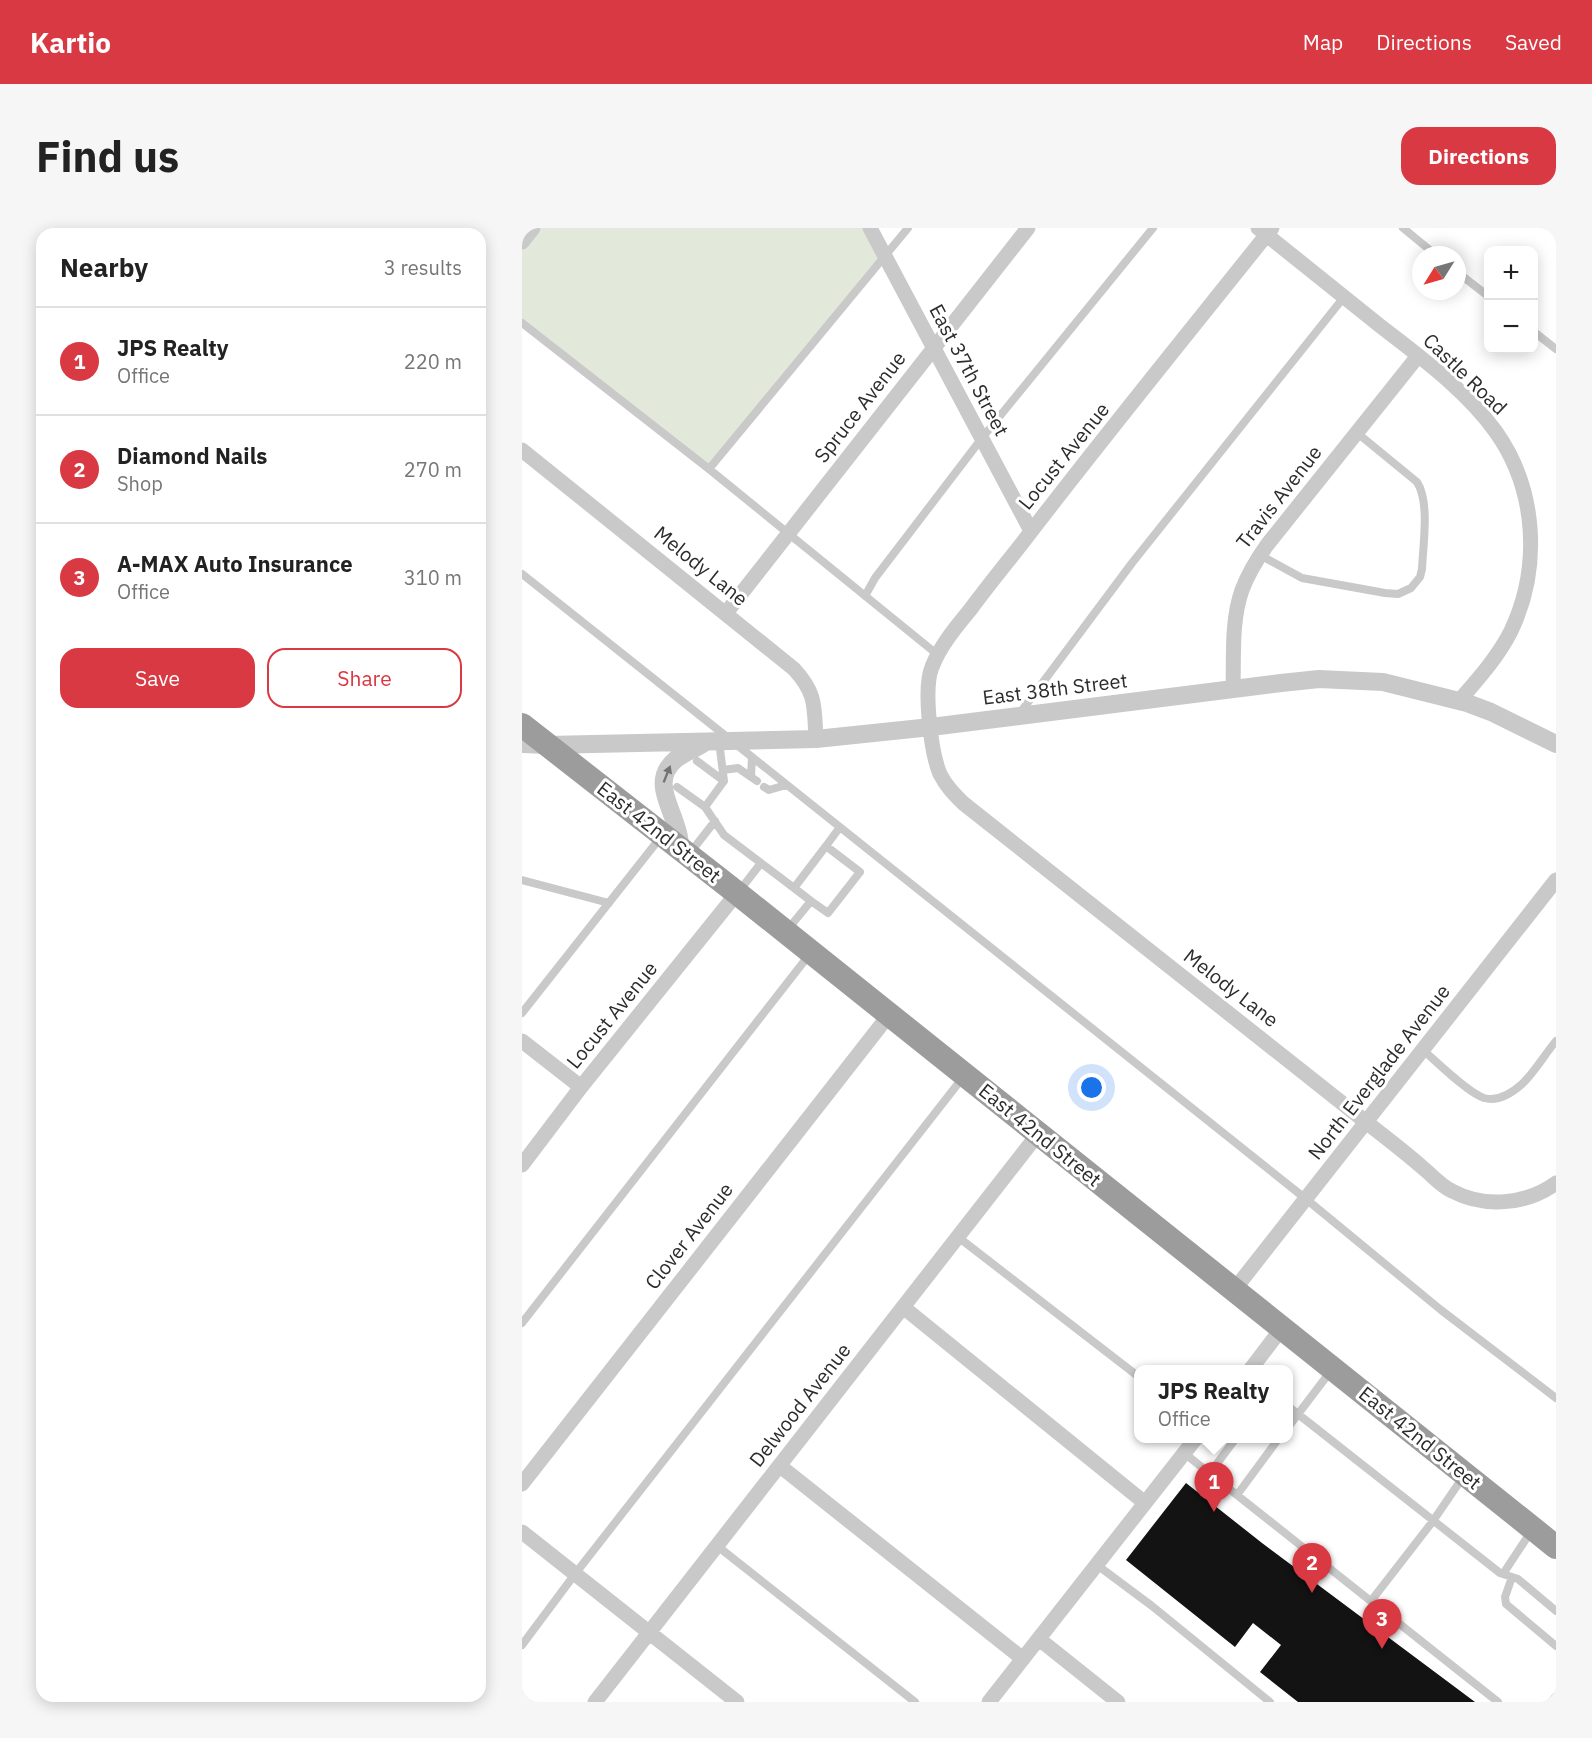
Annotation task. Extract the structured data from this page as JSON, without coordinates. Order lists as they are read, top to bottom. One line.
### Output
{"streets":{"highway":["East 42nd Street"],"street":["East 37th Street","Castle Road","Spruce Avenue","Locust Avenue","Travis Avenue","Melody Lane","East 38th Street","North Everglade Avenue","Clover Avenue","Delwood Avenue"]},"crossings":[["East 37th Street","Spruce Avenue"],["East 37th Street","Locust Avenue"],["Castle Road","Locust Avenue"],["Castle Road","Travis Avenue"],["Castle Road","East 38th Street"],["Spruce Avenue","Melody Lane"],["Locust Avenue","Melody Lane"],["Locust Avenue","East 38th Street"],["Locust Avenue","East 42nd Street"],["Travis Avenue","East 38th Street"],["Melody Lane","East 38th Street"],["Melody Lane","North Everglade Avenue"],["East 38th Street","East 42nd Street"],["East 42nd Street","North Everglade Avenue"],["East 42nd Street","Clover Avenue"],["East 42nd Street","Delwood Avenue"]],"north":"bottom left","page":{"header":"Kartio","nav":["Map","Directions","Saved"],"buttons":["Directions",["Save","Share"]],"title":"Find us","heading":["Nearby","3 results"],"map_buttons":["+","−"],"list":[{"mark":"1","name":"JPS Realty","note":"Office","value":"220 m"},{"mark":"2","name":"Diamond Nails","note":"Shop","value":"270 m"},{"mark":"3","name":"A-MAX Auto Insurance","note":"Office","value":"310 m"}],"popup":["JPS Realty","Office"],"pins":["1","2","3"]}}
